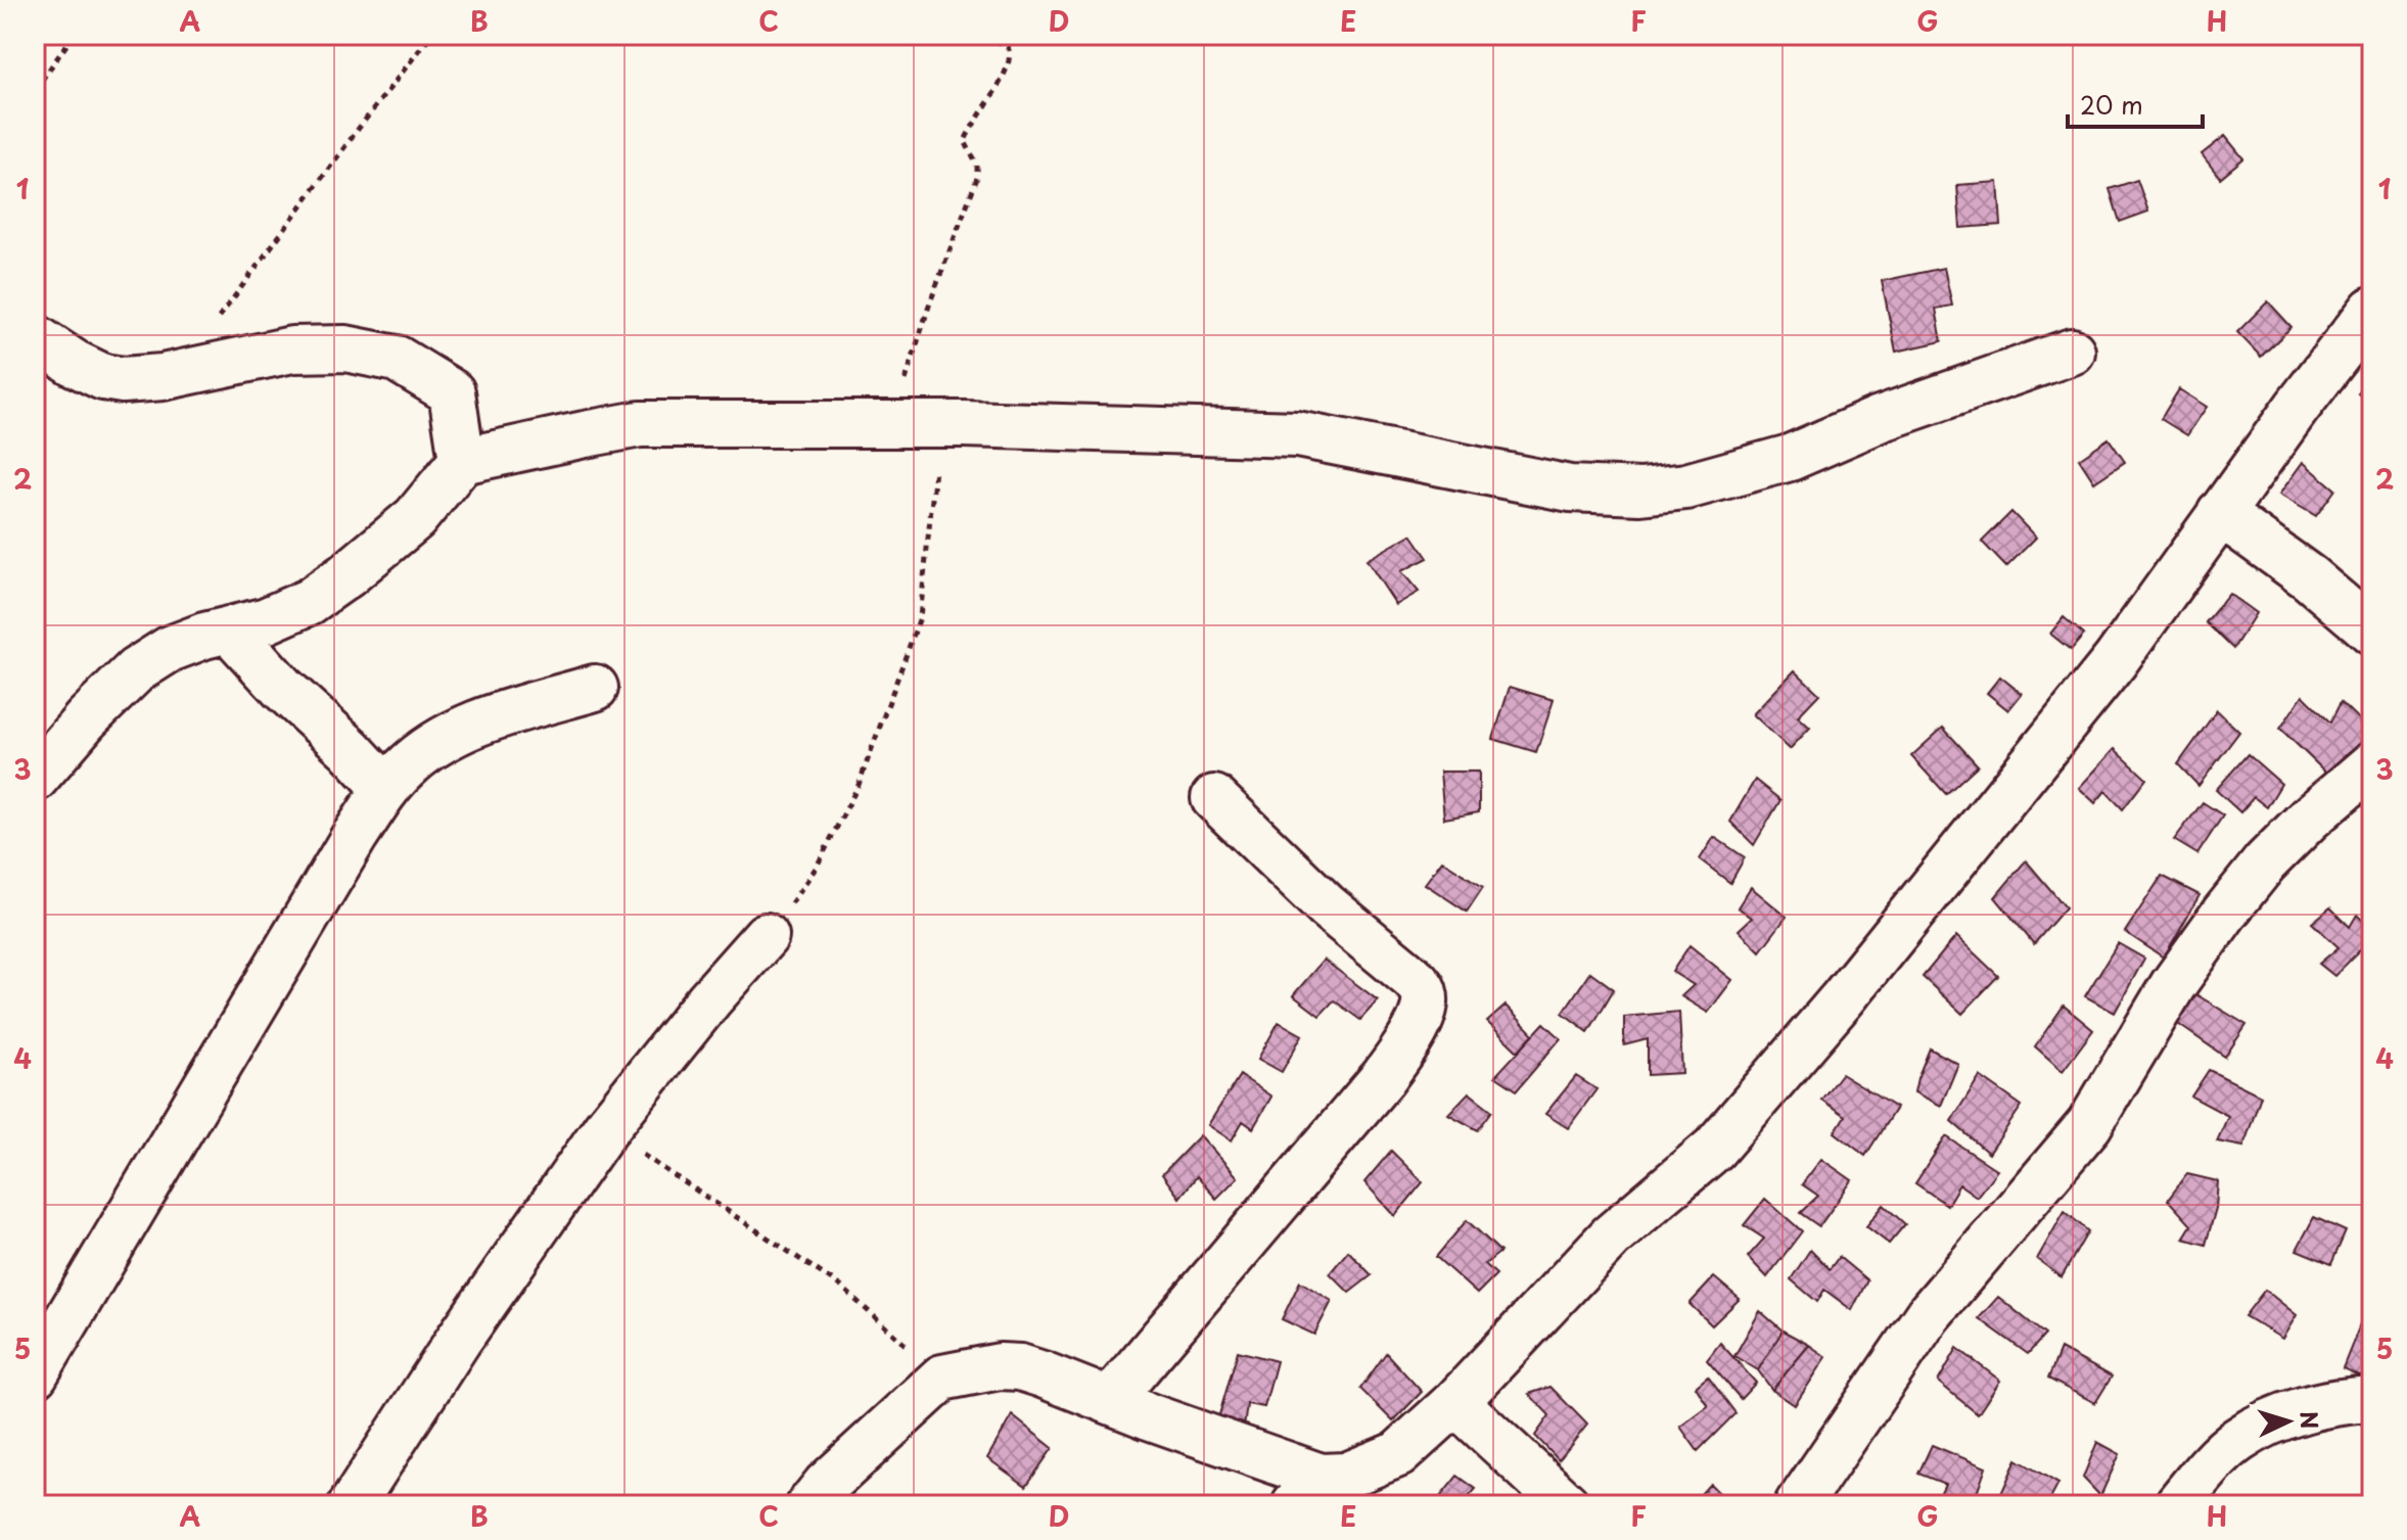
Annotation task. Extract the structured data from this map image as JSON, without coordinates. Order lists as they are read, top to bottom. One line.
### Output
{"scale_bar":"20 m","north":"right","grid":{"columns":["A","B","C","D","E","F","G","H"],"rows":["1","2","3","4","5"]}}
